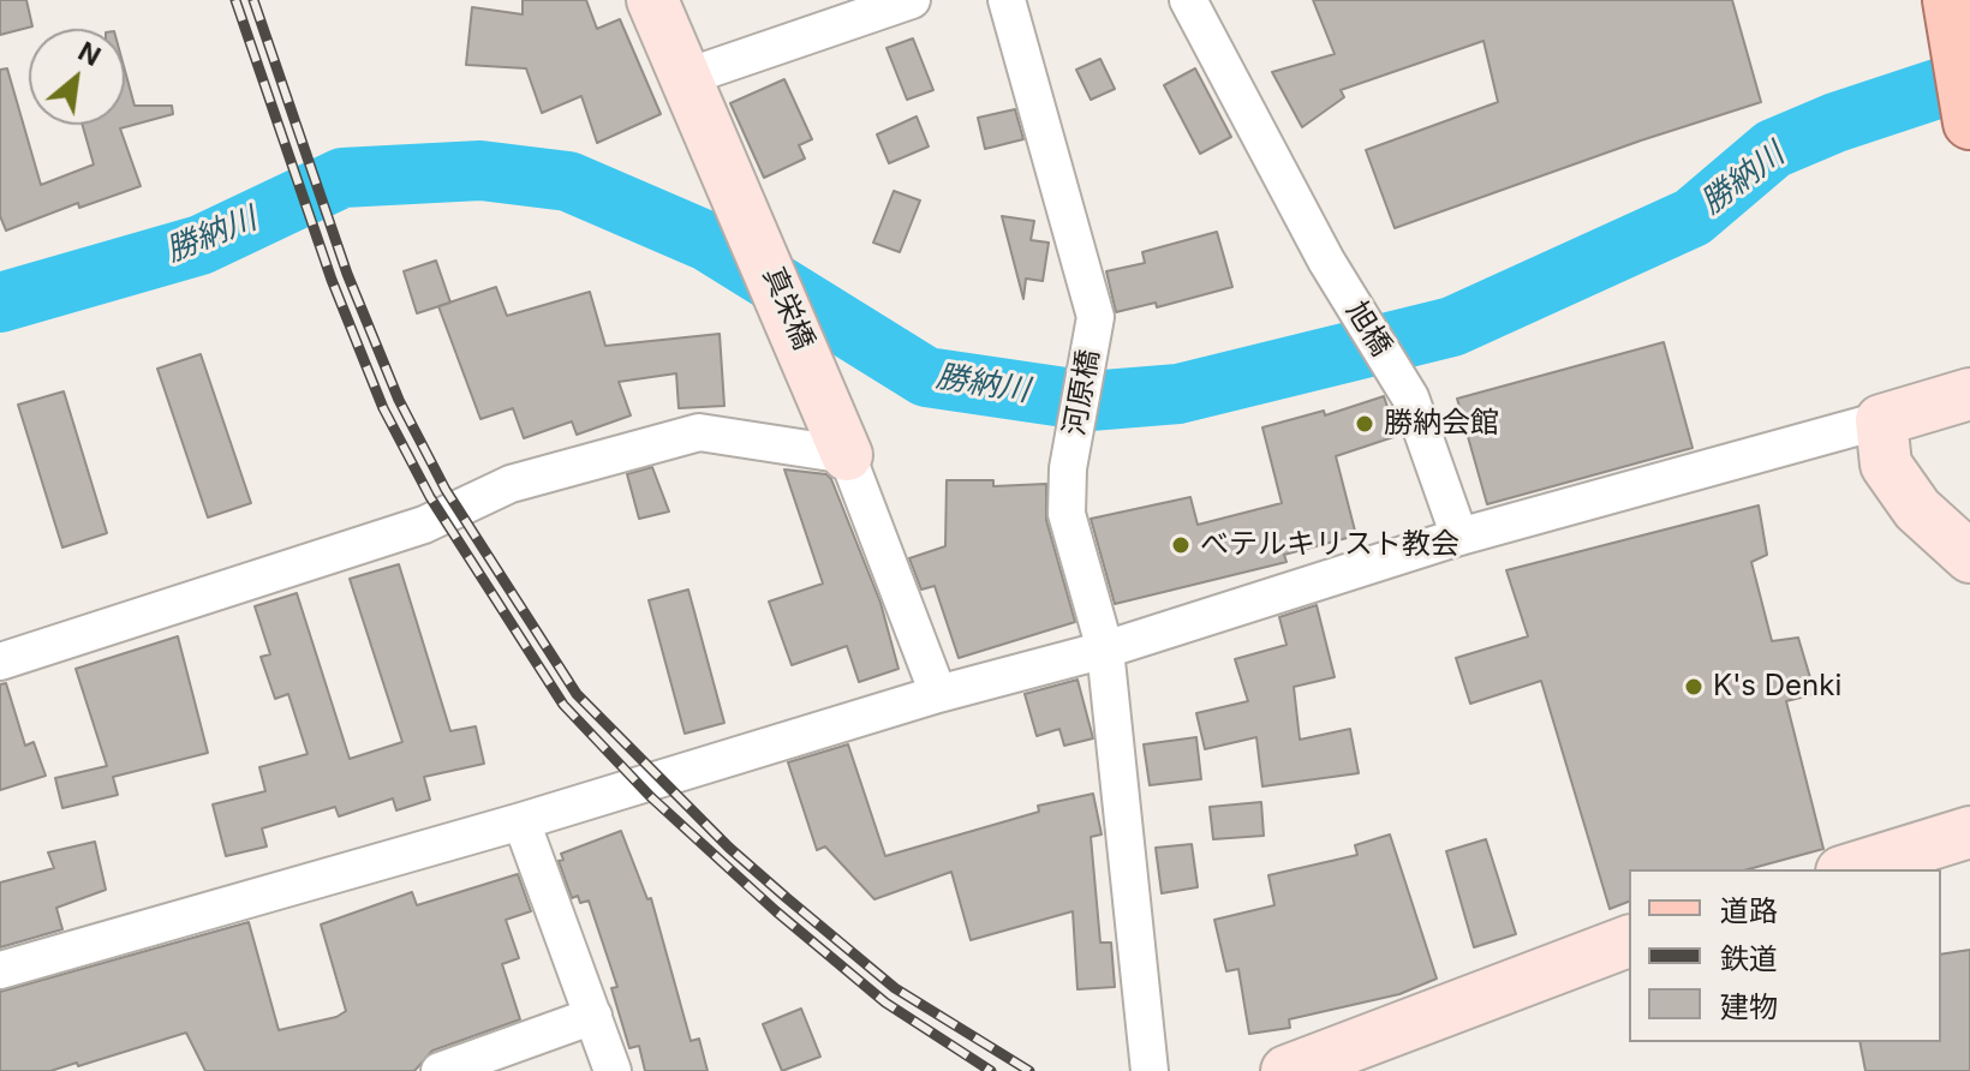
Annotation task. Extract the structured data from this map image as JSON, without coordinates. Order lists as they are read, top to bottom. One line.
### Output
{"streets":{"street":["真栄橋","旭橋","河原橋"]},"water":["勝納川"],"places":["勝納会館","べテルキリスト教会","K's Denki"],"legend":["道路","鉄道","建物"],"north":"top right"}
